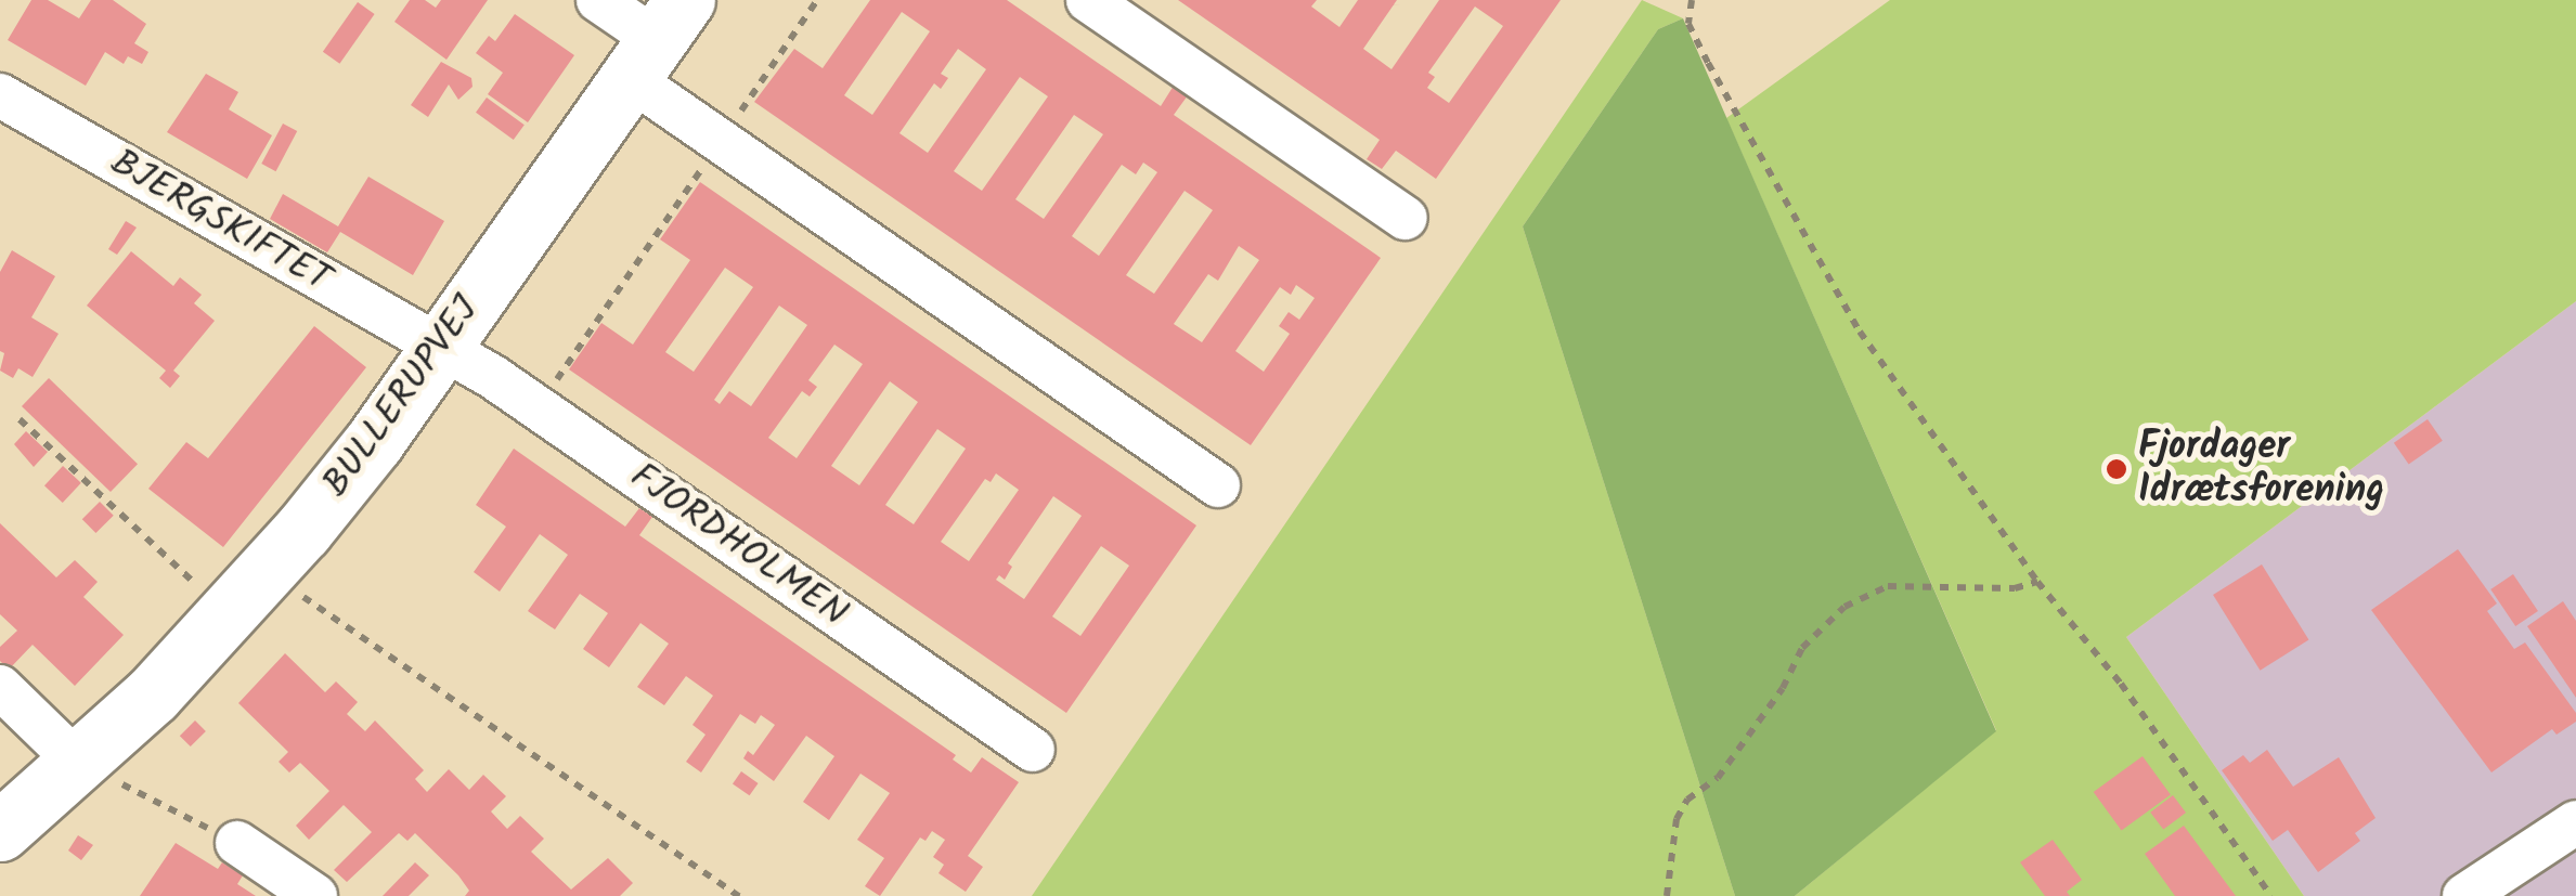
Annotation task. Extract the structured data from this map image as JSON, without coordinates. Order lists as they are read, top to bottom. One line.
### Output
{"streets":{"street":["BJERGSKIFTET","BULLERUPVEJ","FJORDHOLMEN"]},"crossings":[["BJERGSKIFTET","BULLERUPVEJ"],["BJERGSKIFTET","FJORDHOLMEN"],["BULLERUPVEJ","FJORDHOLMEN"]],"places":["Fjordager Idrætsforening"]}
